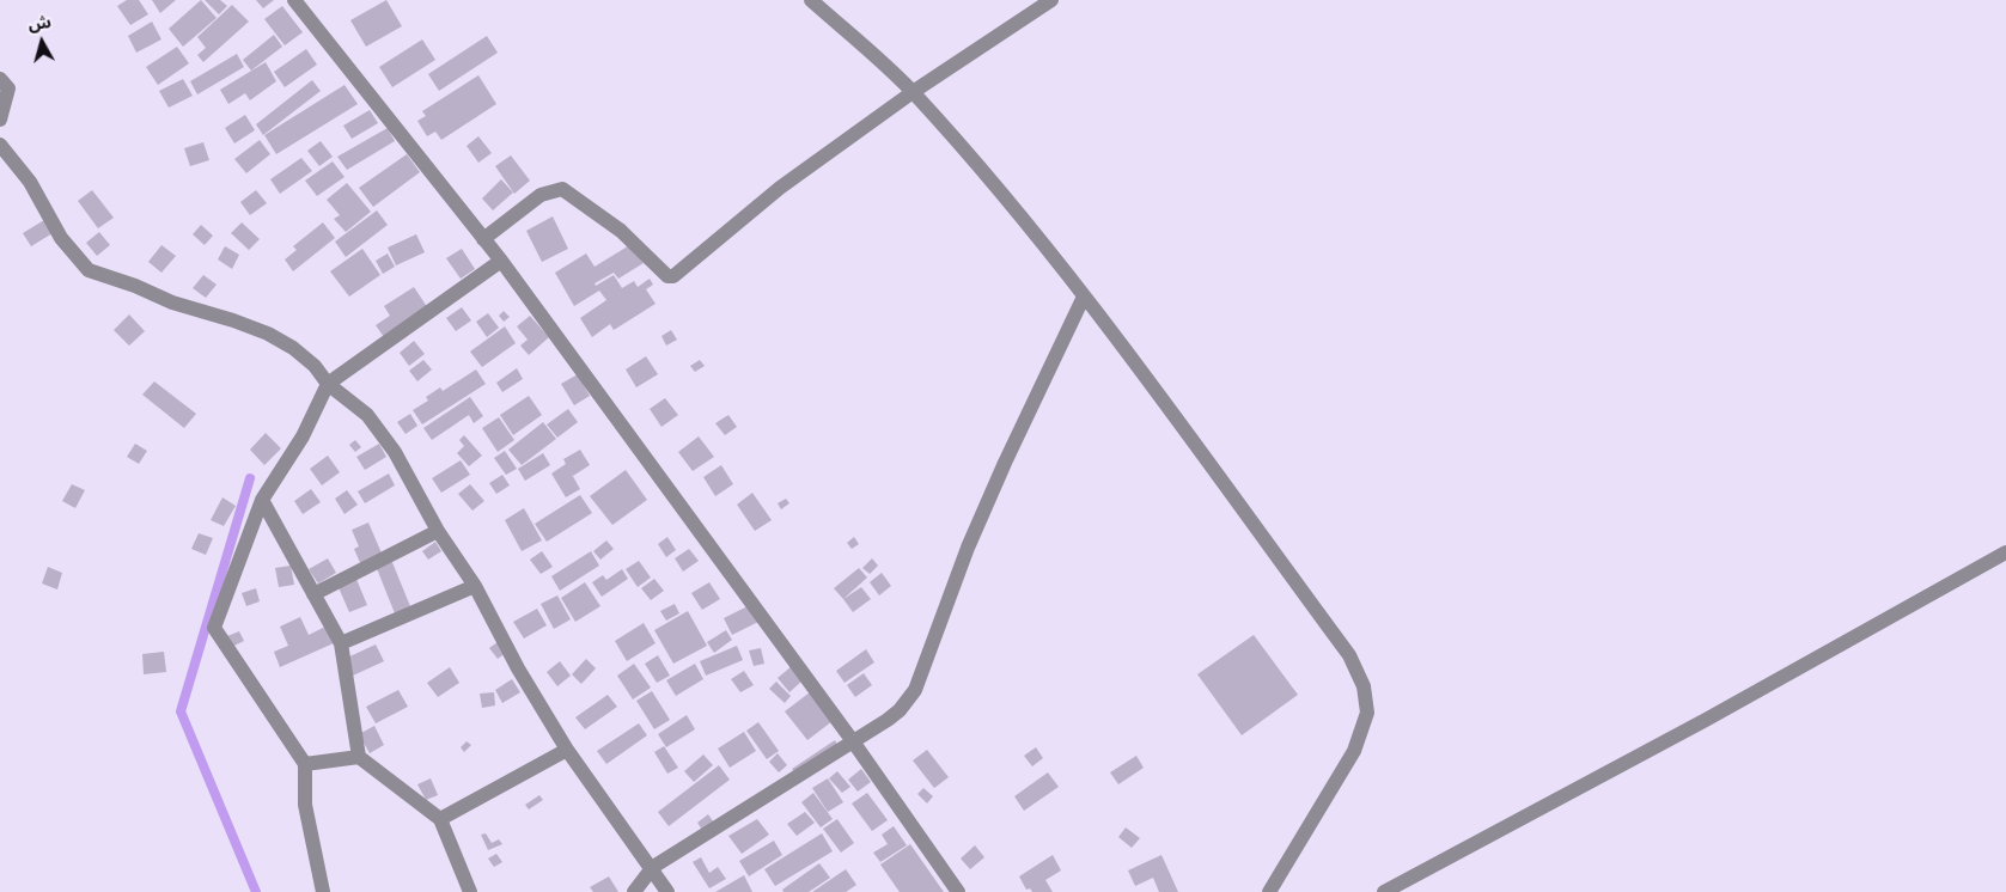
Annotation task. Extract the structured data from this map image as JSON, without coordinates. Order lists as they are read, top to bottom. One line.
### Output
{"north":"top"}
